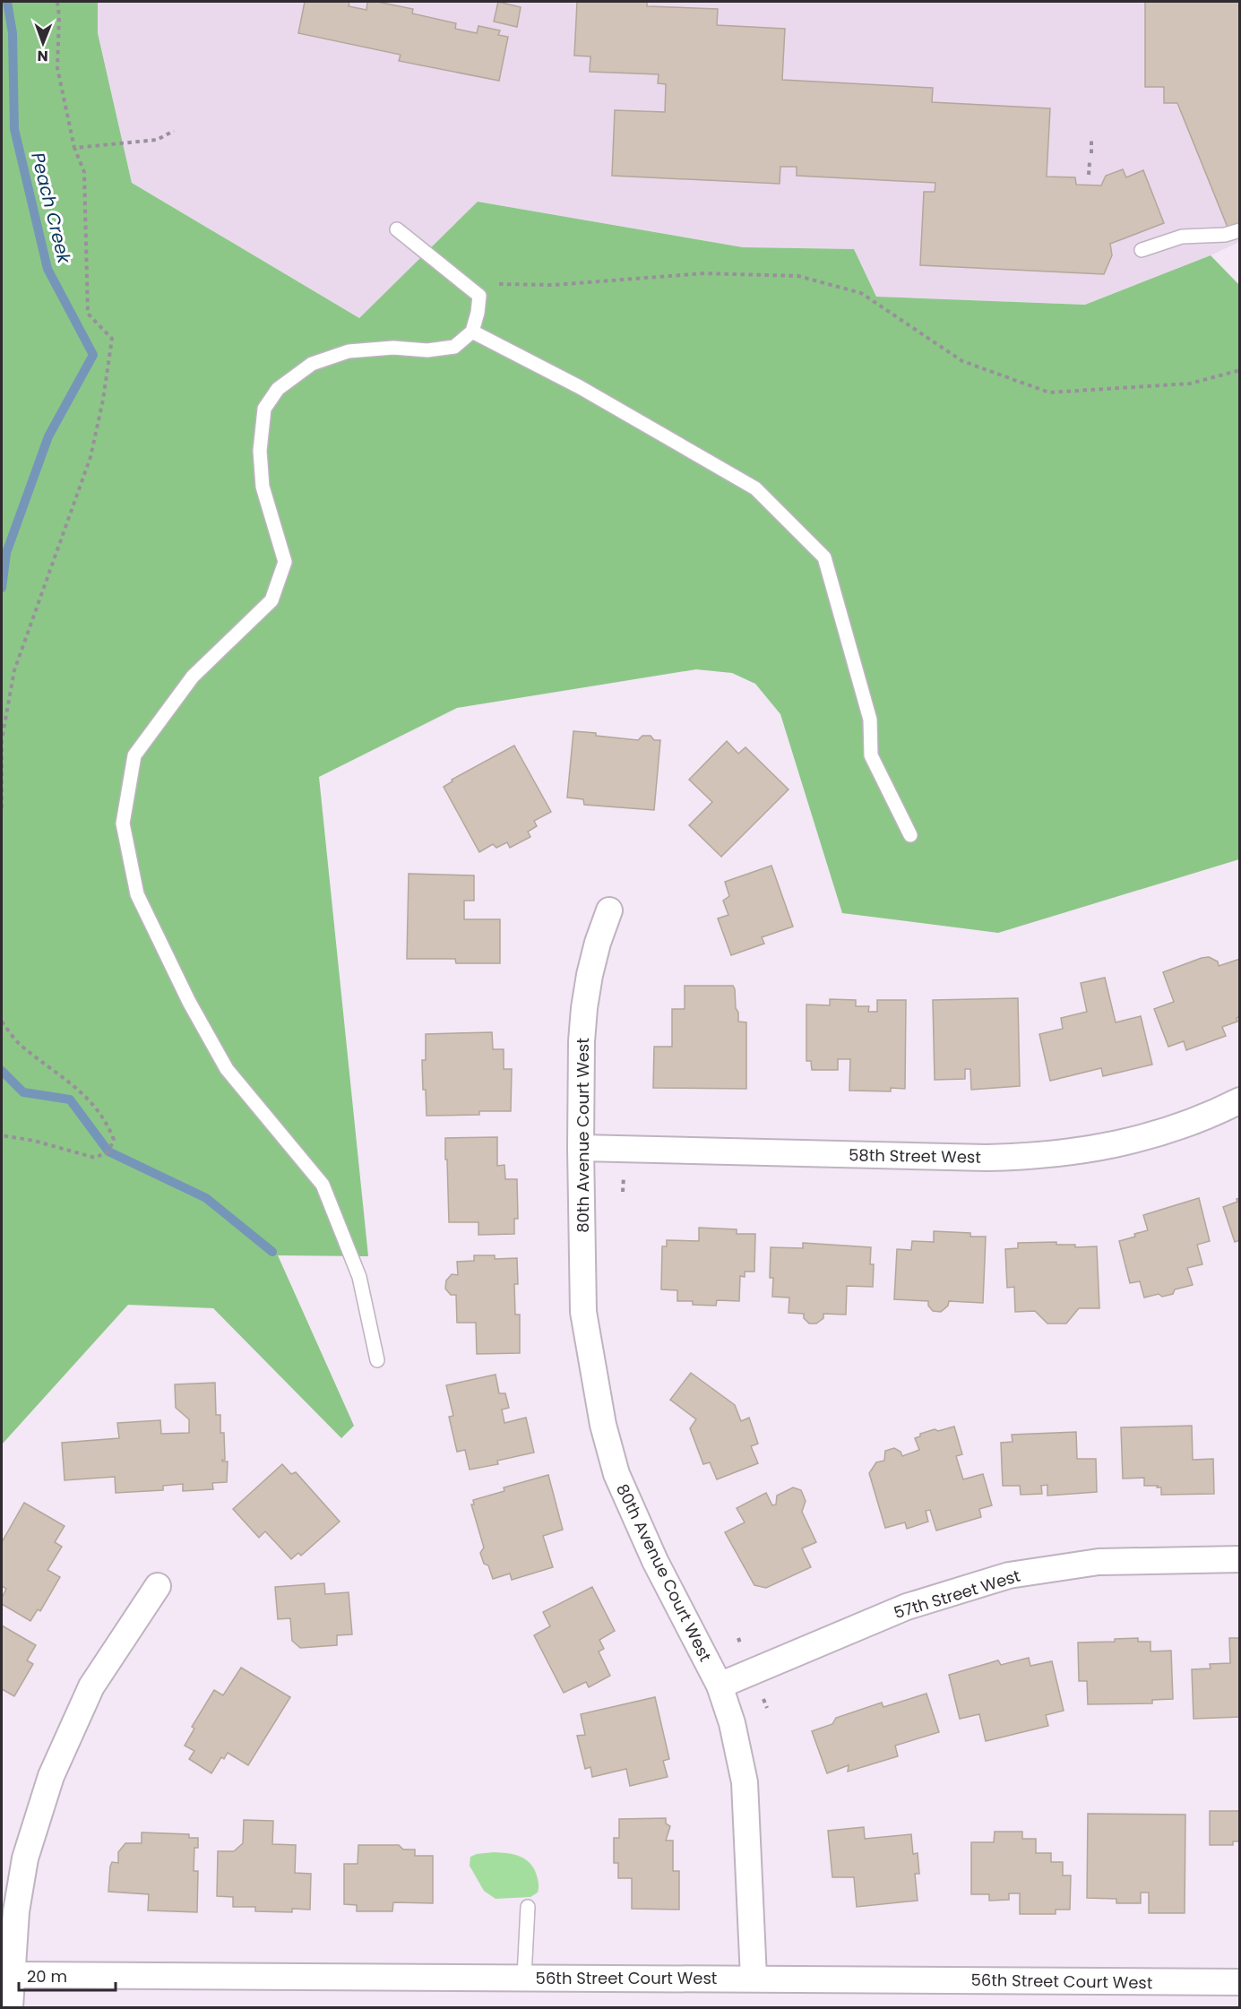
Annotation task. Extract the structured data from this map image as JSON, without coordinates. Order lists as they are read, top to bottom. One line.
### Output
{"streets":{"street":["80th Avenue Court West","58th Street West","57th Street West","56th Street Court West"]},"crossings":[["80th Avenue Court West","58th Street West"],["80th Avenue Court West","57th Street West"],["80th Avenue Court West","56th Street Court West"]],"water":["Peach Creek"],"scale_bar":"20 m","north":"bottom"}
